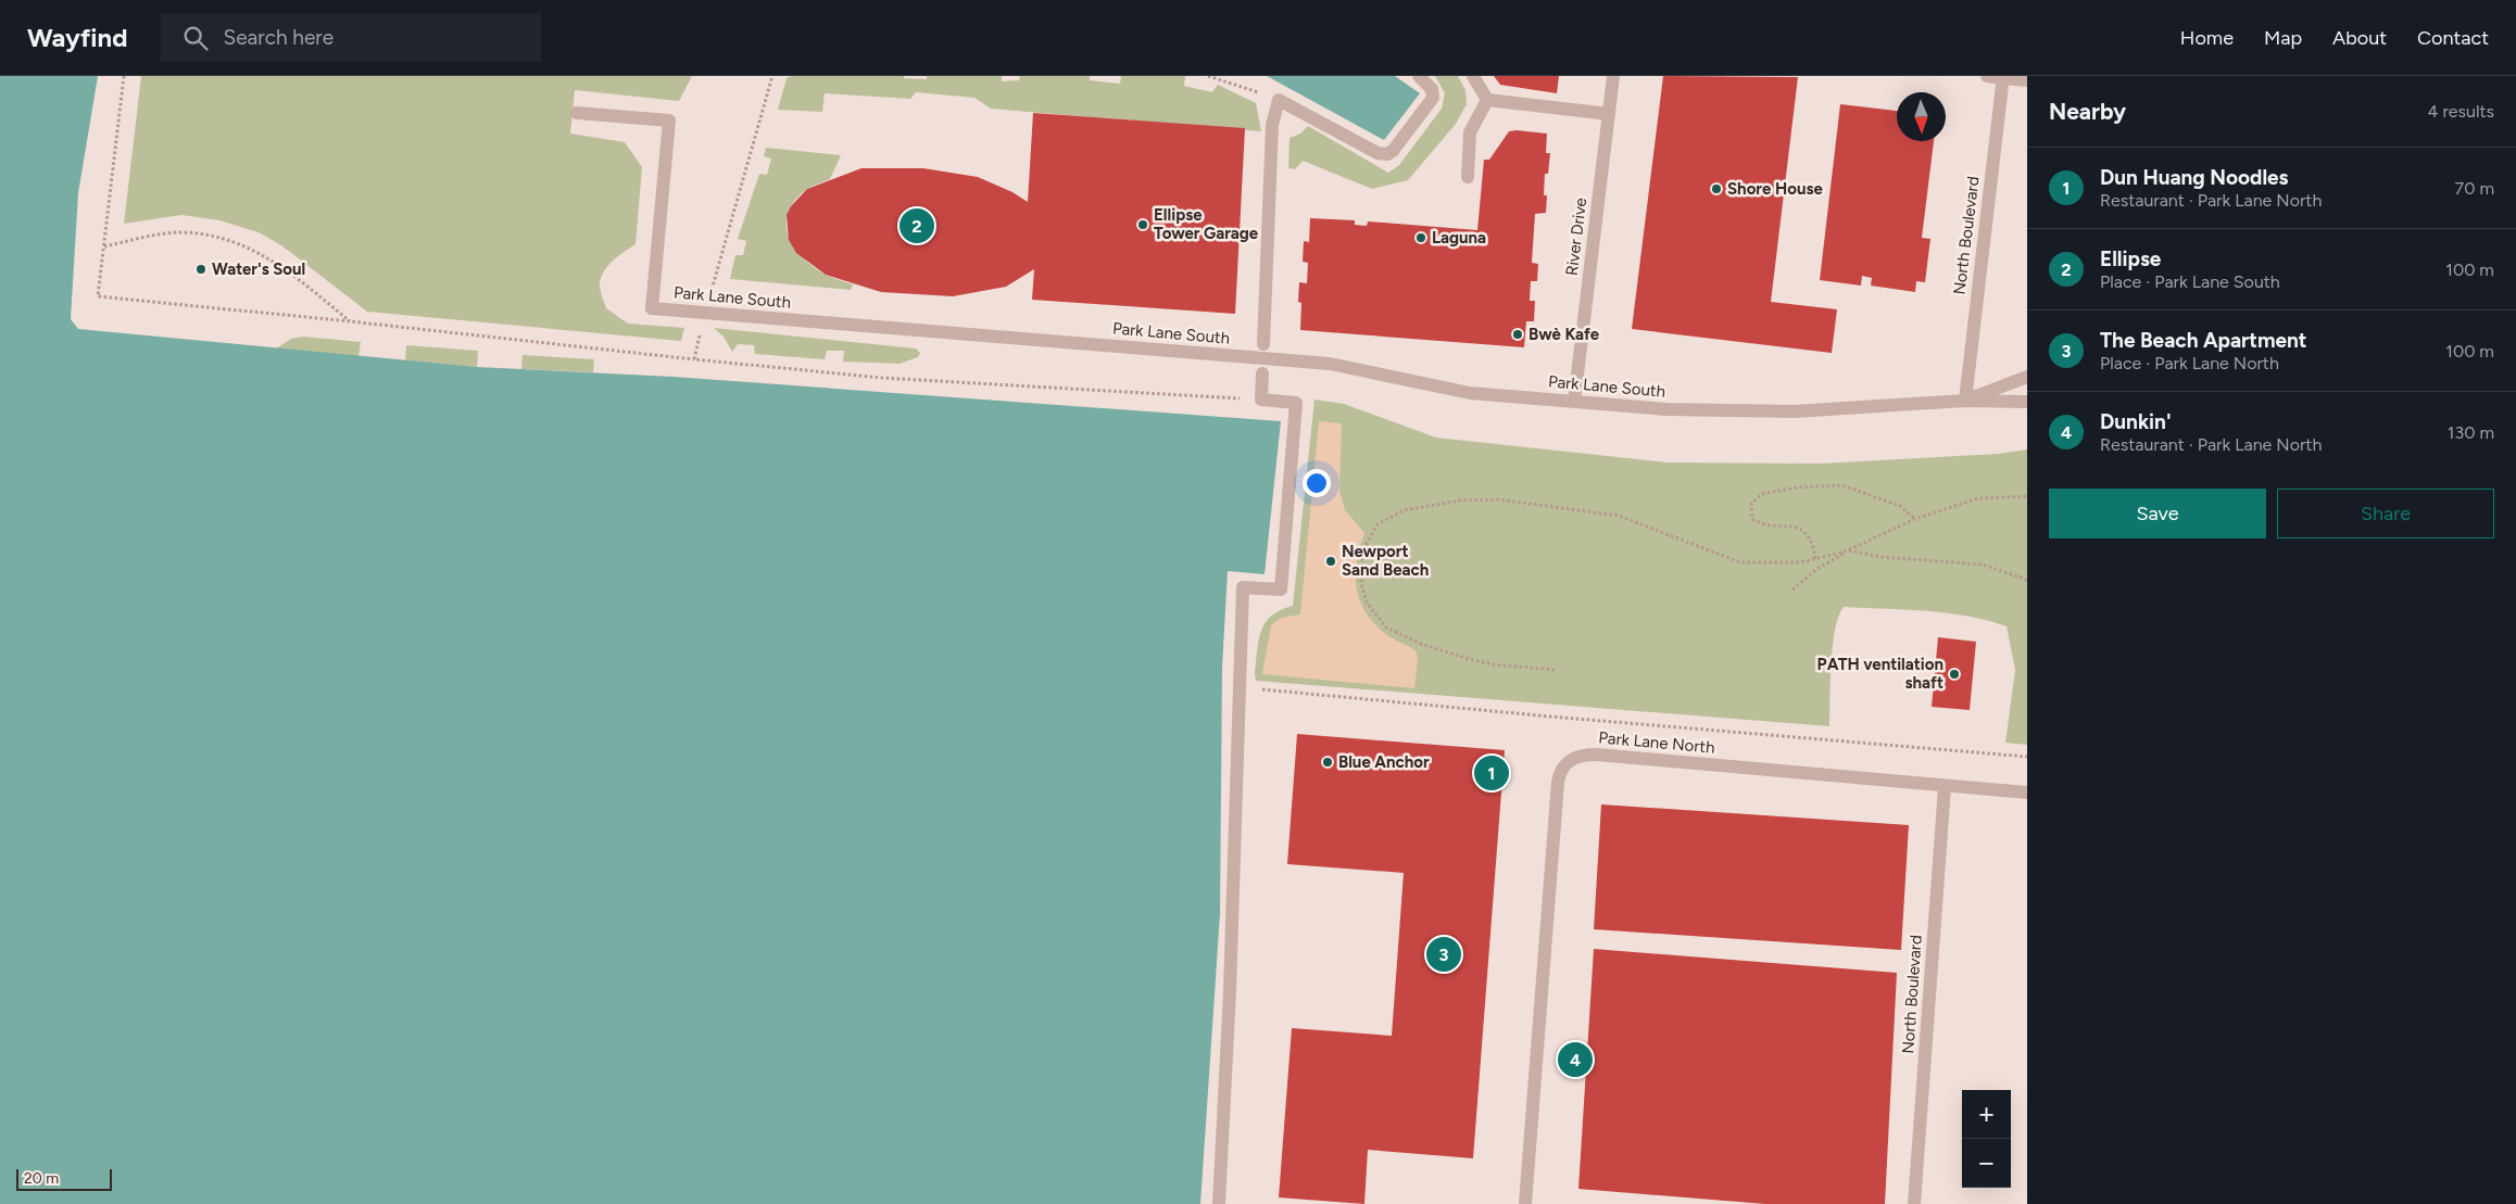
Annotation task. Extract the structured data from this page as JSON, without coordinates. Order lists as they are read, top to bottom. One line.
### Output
{"streets":{"street":["North Boulevard","River Drive","Park Lane South","Park Lane North"]},"crossings":[["North Boulevard","Park Lane South"],["North Boulevard","Park Lane North"],["River Drive","Park Lane South"]],"places":["Shore House","Ellipse Tower Garage","Laguna","Water's Soul","Bwè Kafe","Newport Sand Beach","PATH ventilation shaft","Blue Anchor"],"scale_bar":"20 m","north":"bottom","page":{"header":"Wayfind","search":"Search here","nav":["Home","Map","About","Contact"],"heading":["Nearby","4 results"],"list":[{"mark":"1","name":"Dun Huang Noodles","note":"Restaurant · Park Lane North","value":"70 m"},{"mark":"2","name":"Ellipse","note":"Place · Park Lane South","value":"100 m"},{"mark":"3","name":"The Beach Apartment","note":"Place · Park Lane North","value":"100 m"},{"mark":"4","name":"Dunkin'","note":"Restaurant · Park Lane North","value":"130 m"}],"pins":["2","1","3","4"],"buttons":["Save","Share"],"map_buttons":["+","−"],"scale":"20 m"}}
